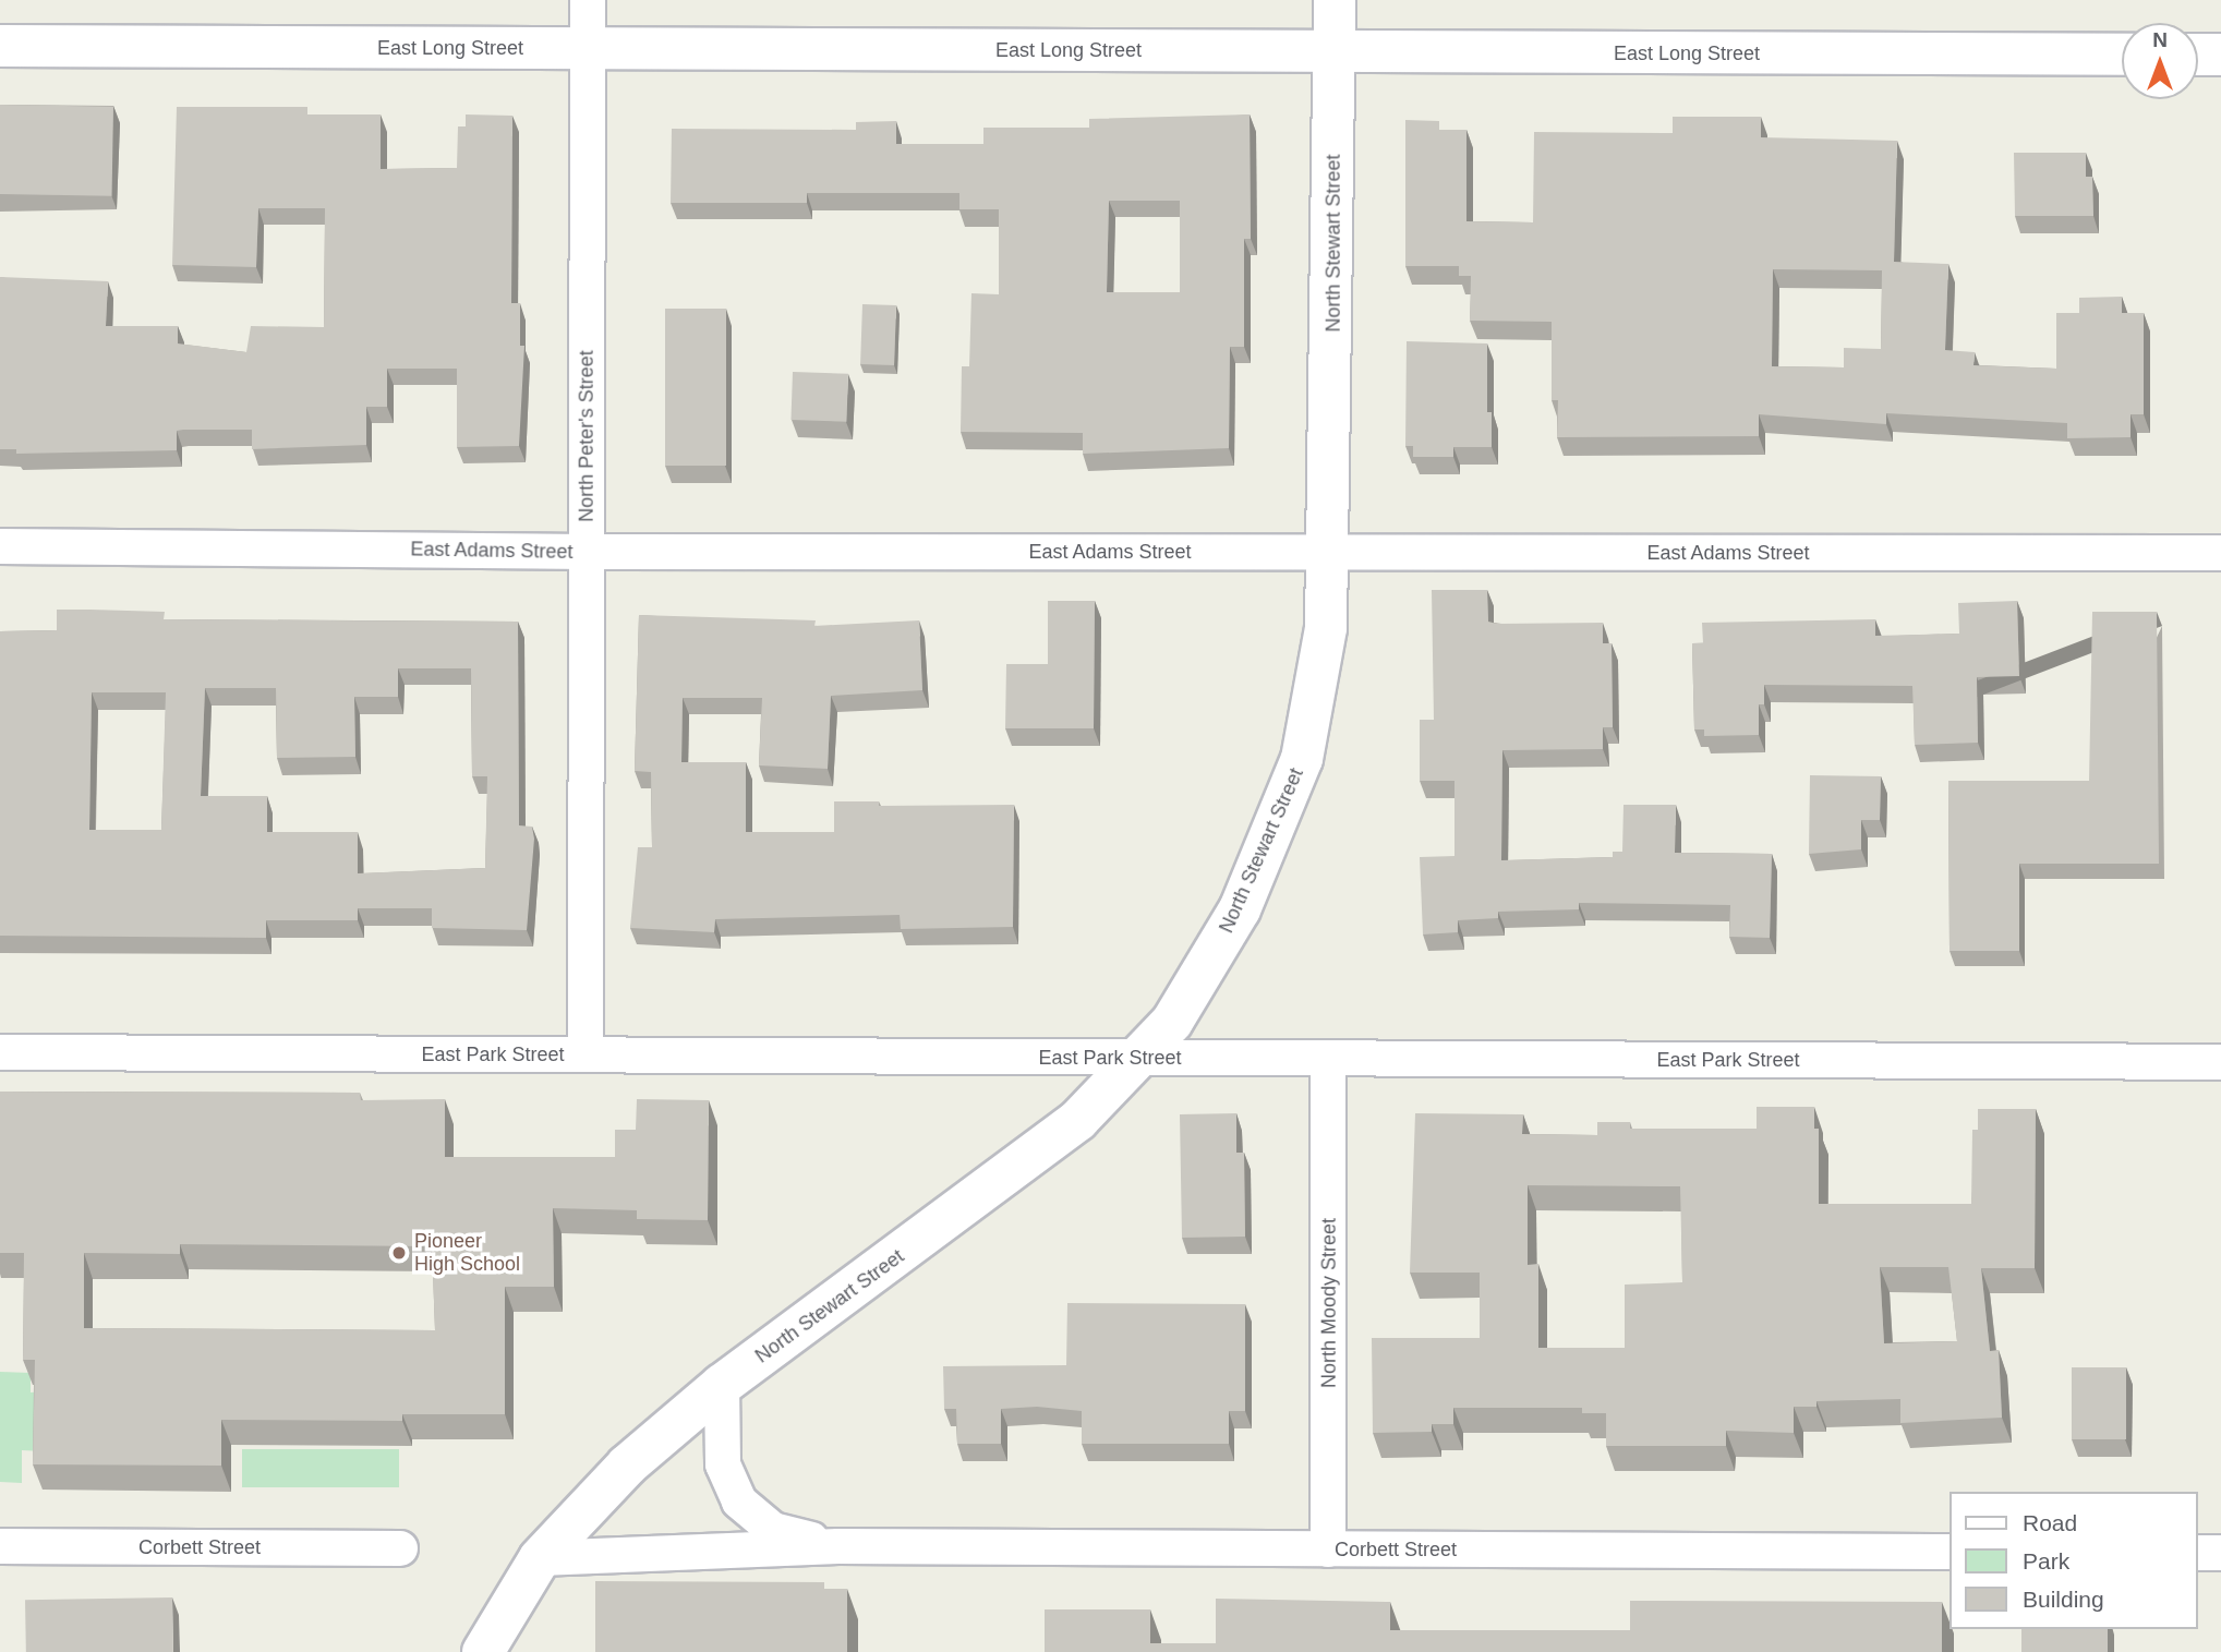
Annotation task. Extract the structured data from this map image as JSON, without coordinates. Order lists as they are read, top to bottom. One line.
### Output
{"streets":{"street":["East Long Street","North Stewart Street","North Peter's Street","East Adams Street","East Park Street","North Moody Street","Corbett Street"]},"crossings":[["East Long Street","North Stewart Street"],["East Long Street","North Peter's Street"],["North Stewart Street","East Adams Street"],["North Stewart Street","East Park Street"],["North Stewart Street","Corbett Street"],["North Peter's Street","East Adams Street"],["North Peter's Street","East Park Street"],["East Park Street","North Moody Street"],["North Moody Street","Corbett Street"]],"places":["Pioneer High School"],"legend":["Road","Park","Building"],"north":"top"}
